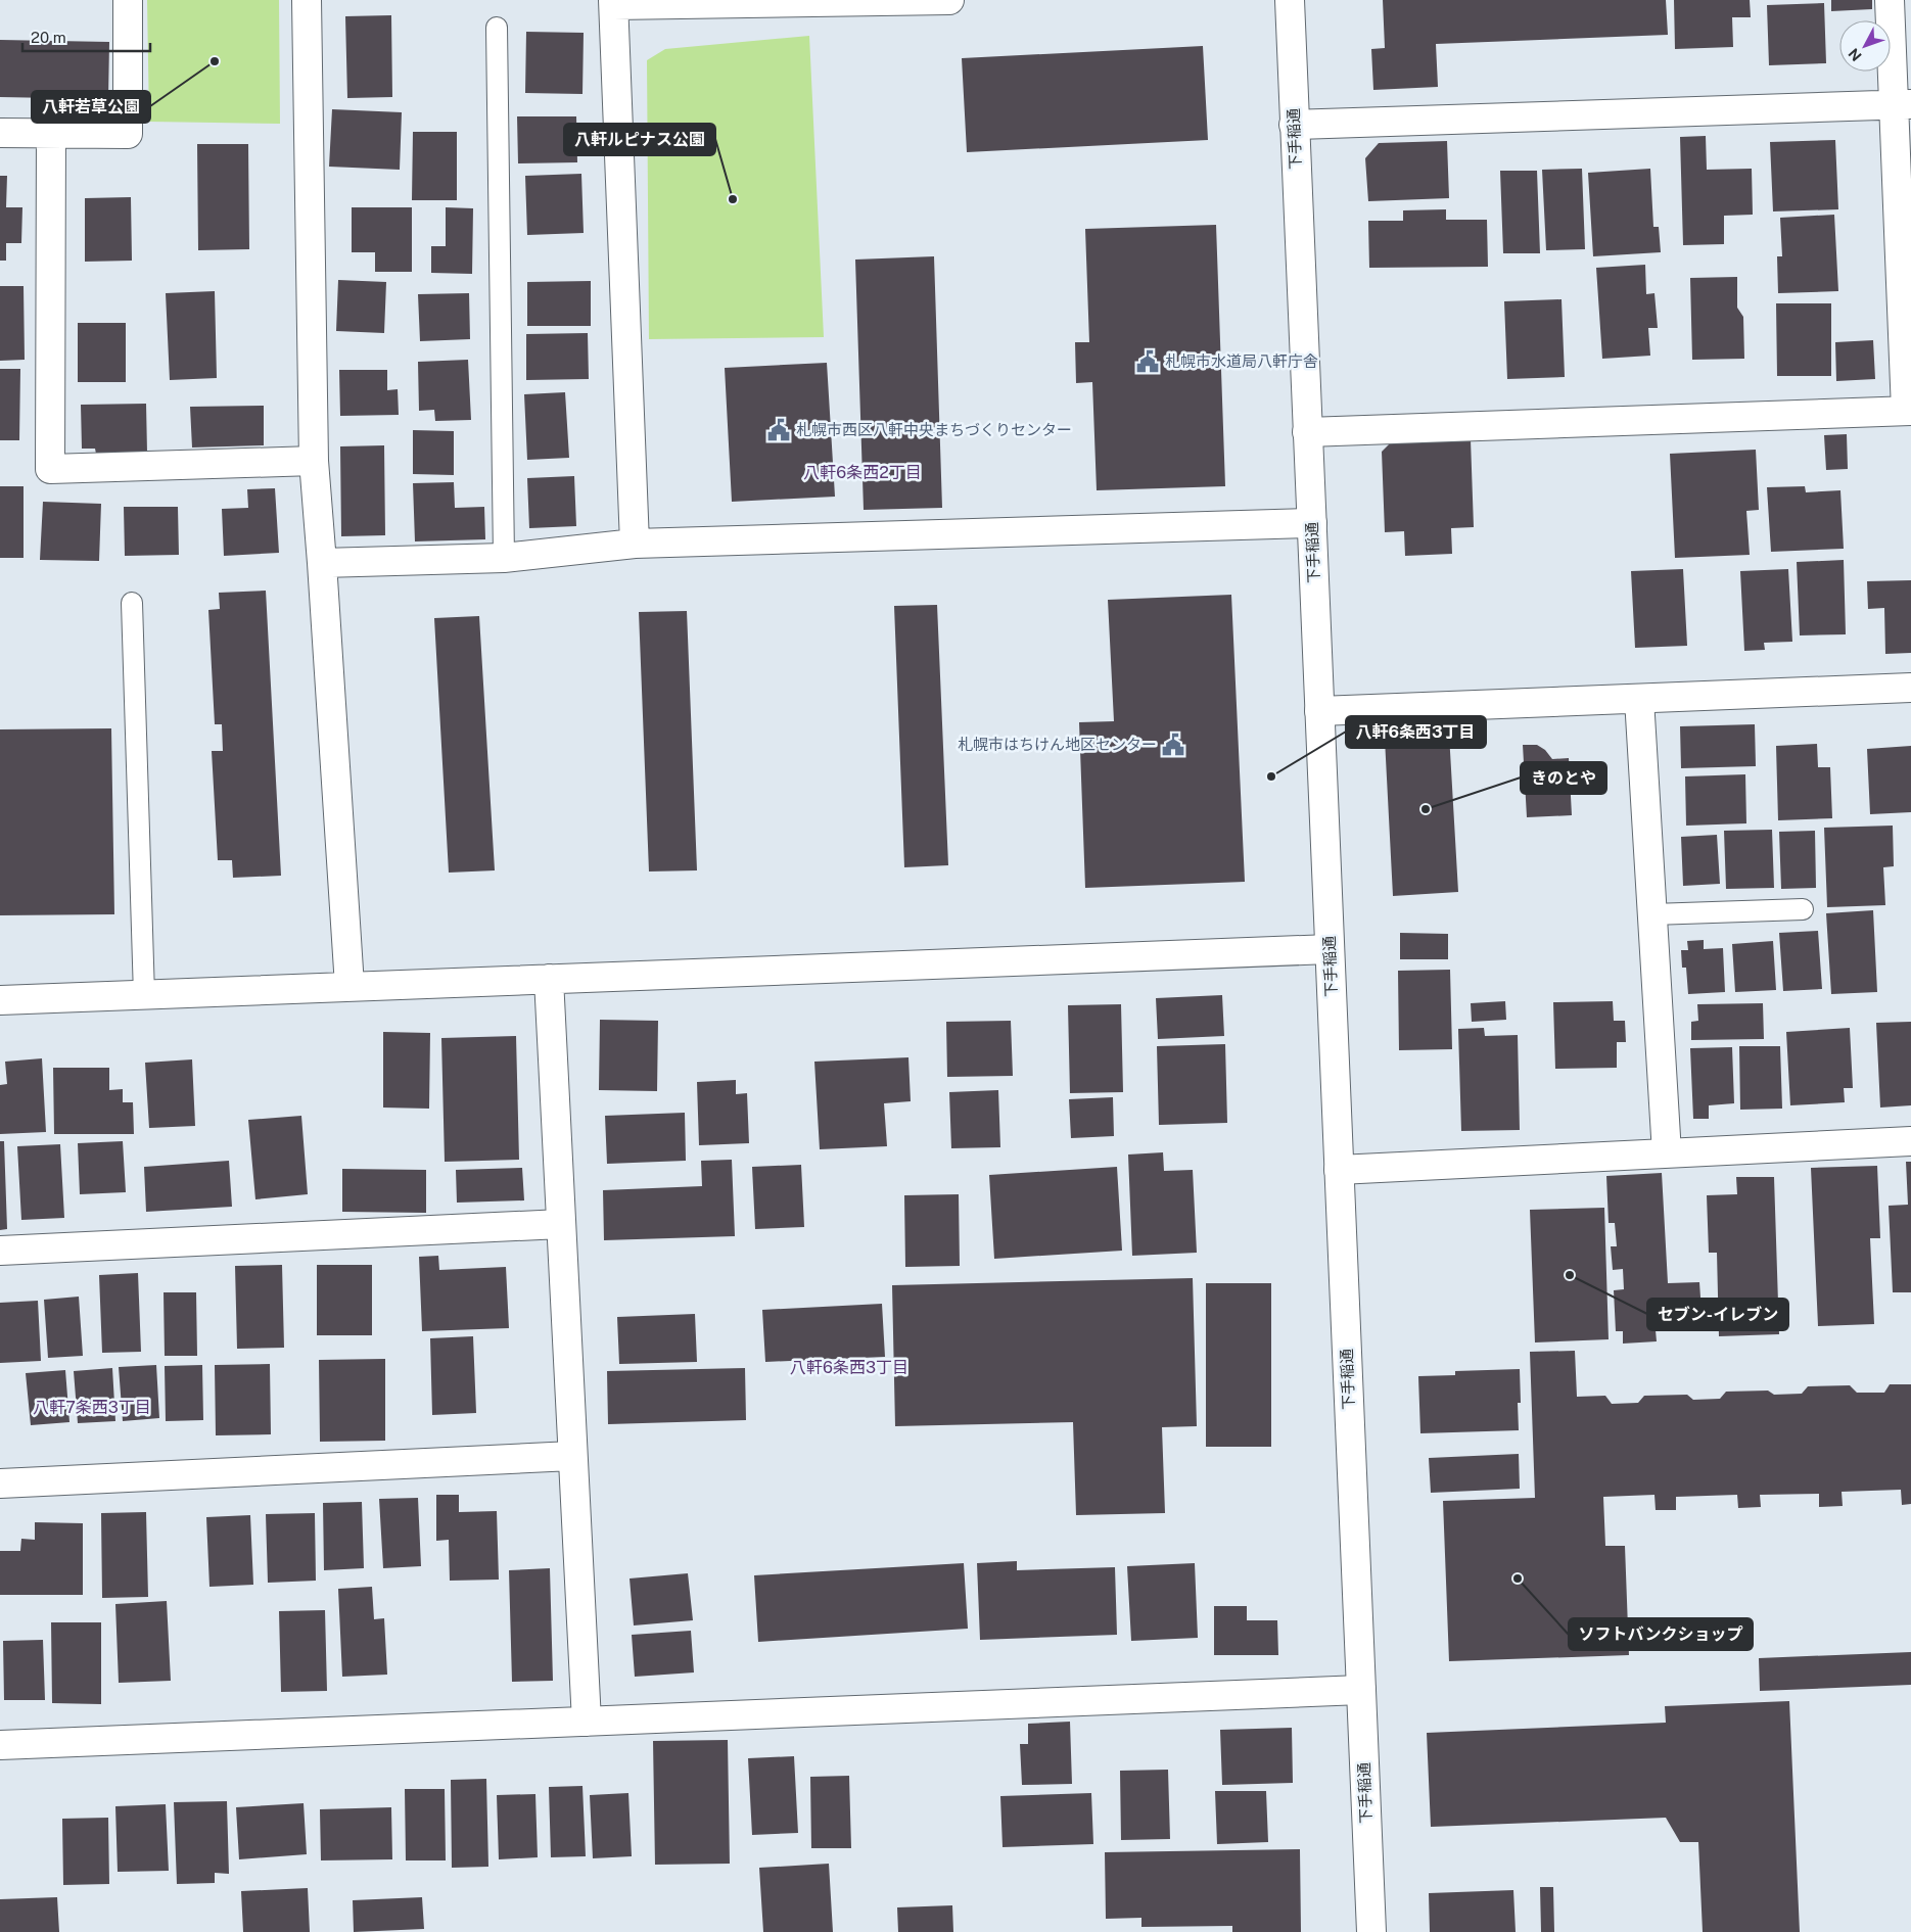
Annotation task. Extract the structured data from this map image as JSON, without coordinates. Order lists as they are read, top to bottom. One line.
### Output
{"streets":{"street":["下手稲通"]},"districts":["八軒6条西2丁目","八軒6条西3丁目","八軒7条西3丁目"],"places":{"other":["八軒若草公園","八軒ルピナス公園","八軒6条西3丁目","きのとや","セブン-イレブン","ソフトバンクショップ"],"public building":["札幌市水道局八軒庁舎","札幌市西区八軒中央まちづくりセンター","札幌市はちけん地区センター"]},"scale_bar":"20 m","north":"bottom left"}
